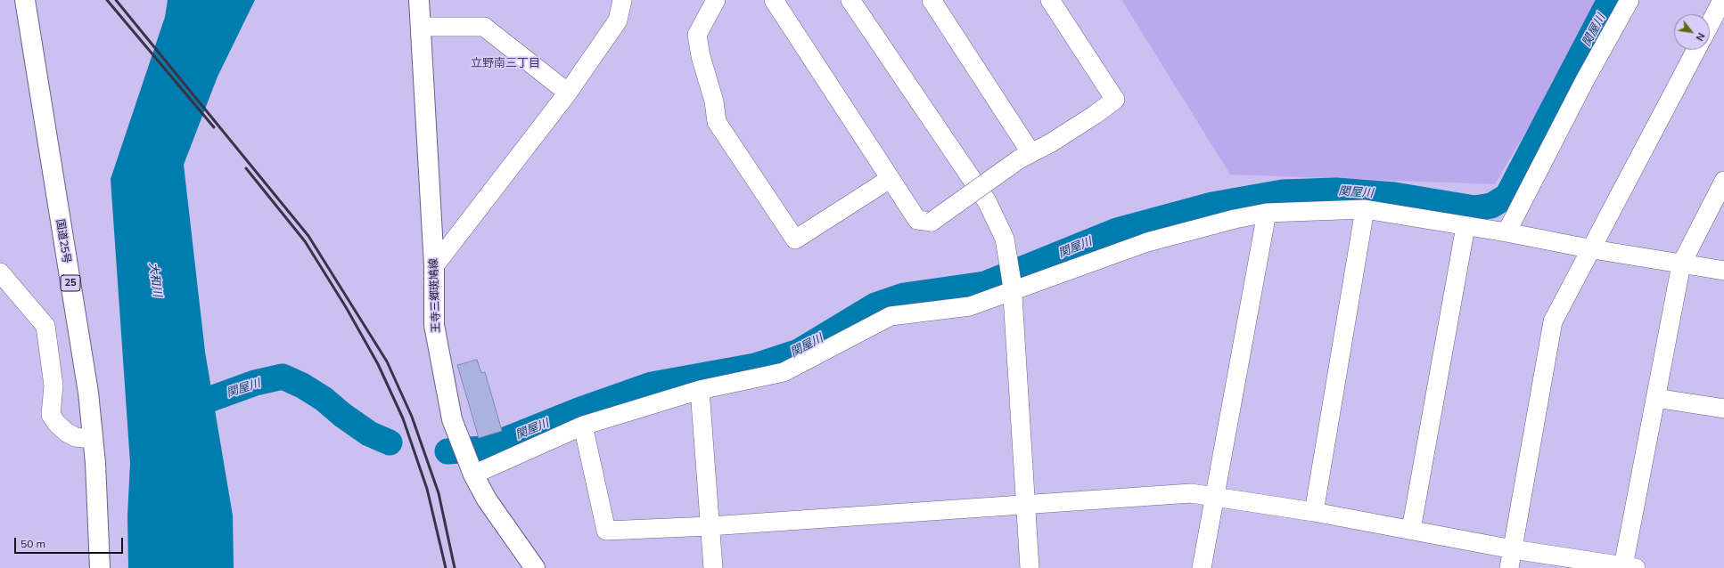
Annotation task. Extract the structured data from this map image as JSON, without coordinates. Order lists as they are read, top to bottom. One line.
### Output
{"streets":{"main road":["国道25号","25","王寺三郷斑鳩線"]},"districts":["立野南三丁目"],"water":["関屋川","大和川"],"scale_bar":"50 m","north":"bottom right"}
